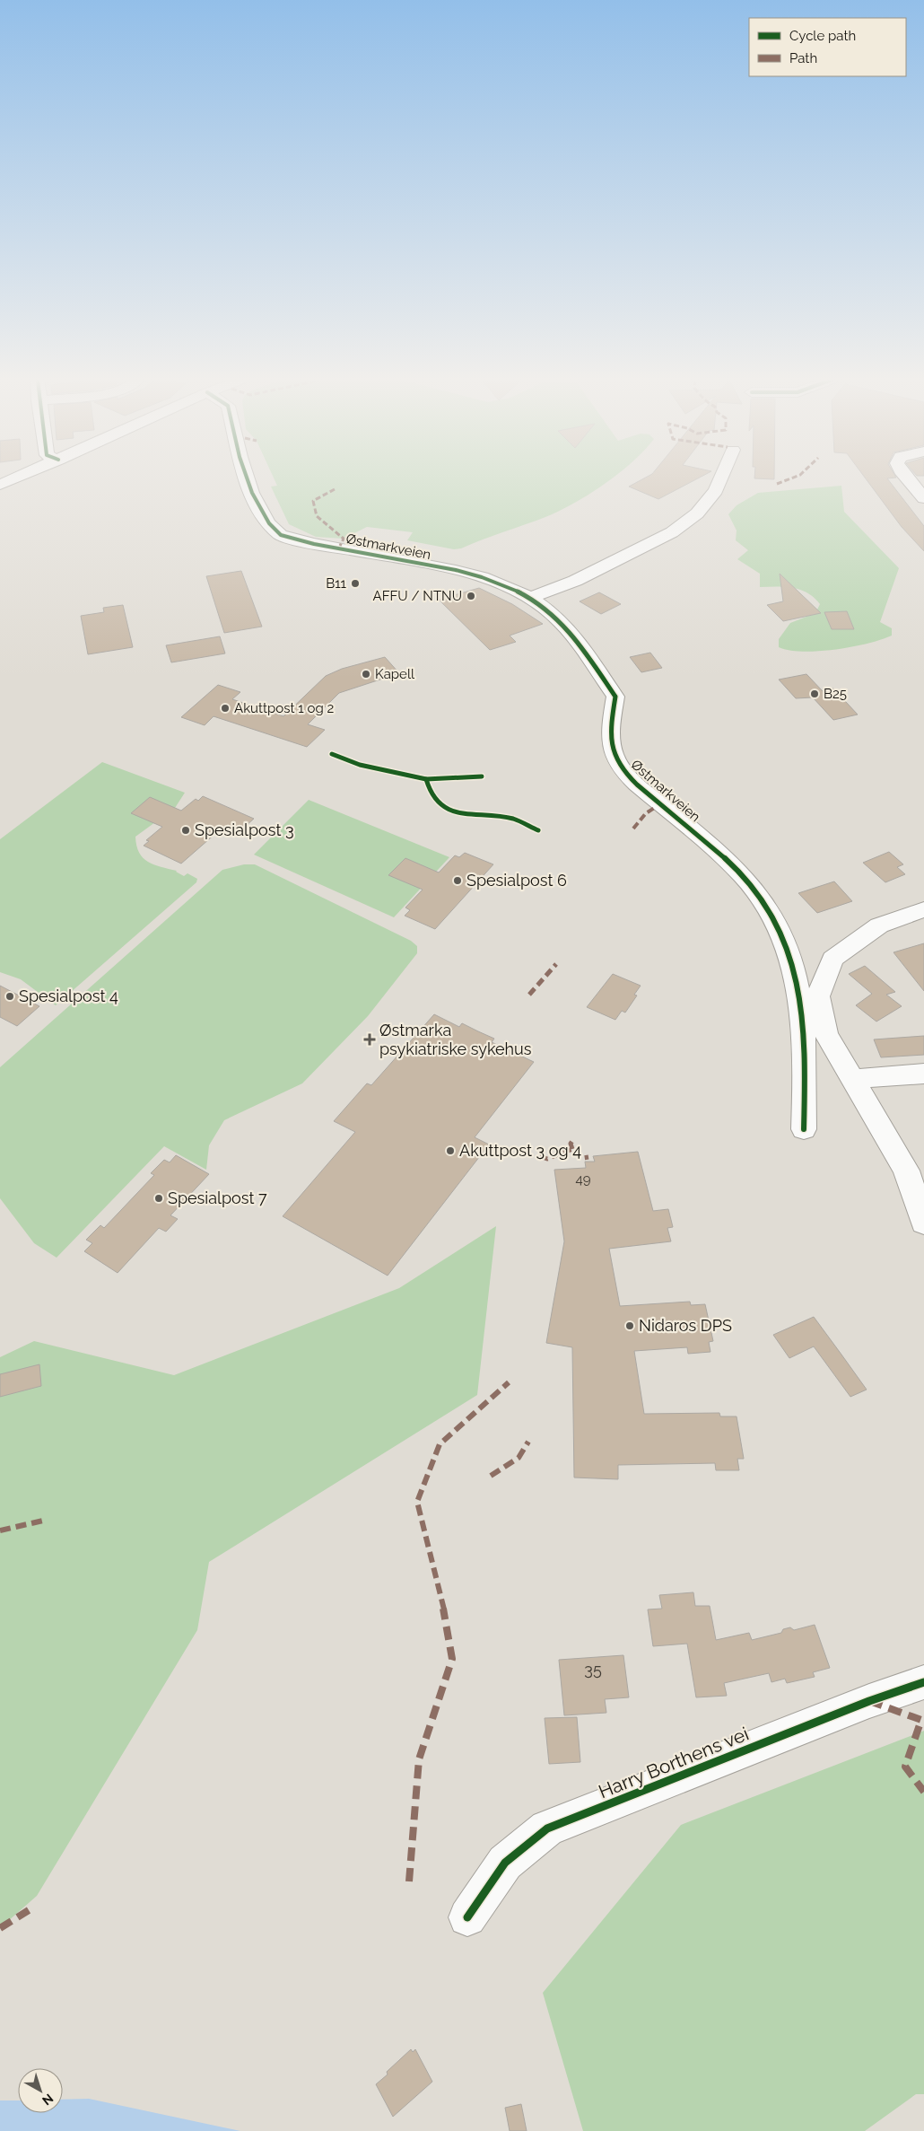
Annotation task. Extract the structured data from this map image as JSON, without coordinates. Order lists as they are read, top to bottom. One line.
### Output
{"streets":{"street":["Østmarkveien","Harry Borthens vei"]},"places":{"other":["B11","AFFU / NTNU","Kapell","B25","Akuttpost 1 og 2","Spesialpost 3","Spesialpost 6","Spesialpost 4","Akuttpost 3 og 4","Spesialpost 7","Nidaros DPS"],"health":["Østmarka psykiatriske sykehus"]},"house_numbers":["49","35"],"legend":["Cycle path","Path"],"north":"bottom right"}
